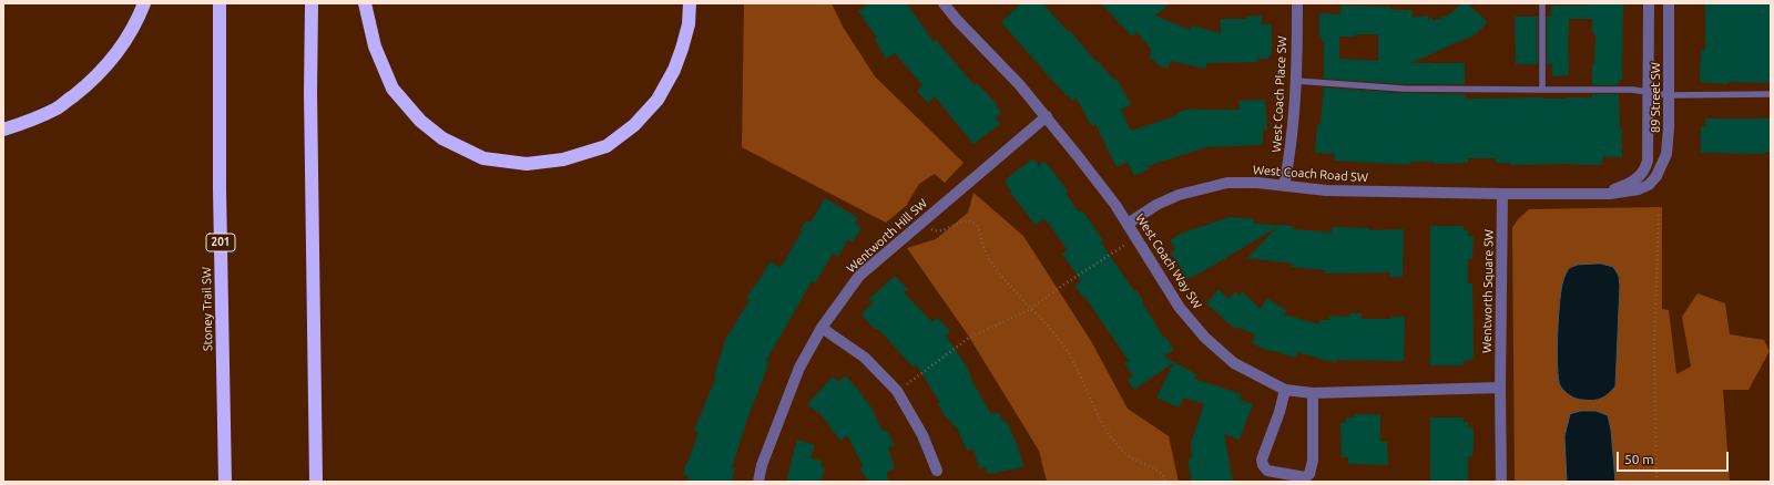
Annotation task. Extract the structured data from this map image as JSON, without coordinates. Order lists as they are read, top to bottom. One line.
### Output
{"streets":{"highway":["201","Stoney Trail SW"],"street":["West Coach Place SW","89 Street SW","West Coach Road SW","Wentworth Hill SW","West Coach Way SW","Wentworth Square SW"]},"crossings":[["West Coach Place SW","West Coach Road SW"],["West Coach Road SW","West Coach Way SW"],["West Coach Road SW","Wentworth Square SW"],["Wentworth Hill SW","West Coach Way SW"],["West Coach Way SW","Wentworth Square SW"]],"scale_bar":"50 m"}
